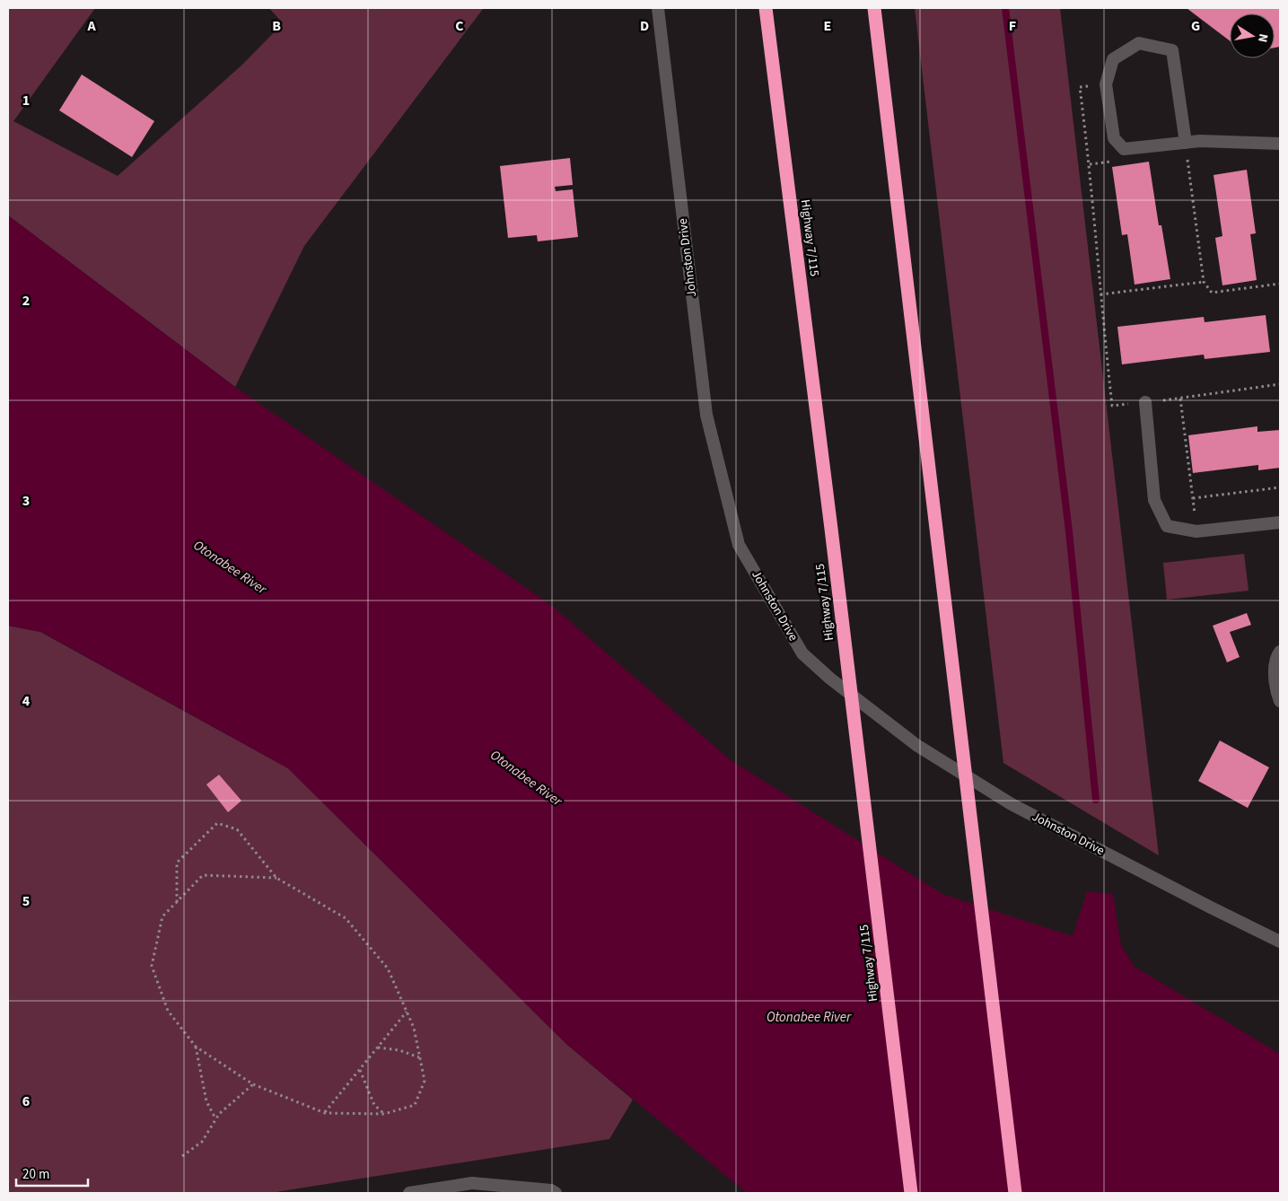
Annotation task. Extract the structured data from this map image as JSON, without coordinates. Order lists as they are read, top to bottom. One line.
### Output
{"streets":{"highway":["Highway 7/115"],"street":["Johnston Drive"]},"water":["Otonabee River"],"scale_bar":"20 m","north":"right","grid":{"columns":["A","B","C","D","E","F","G"],"rows":["1","2","3","4","5","6"]}}
